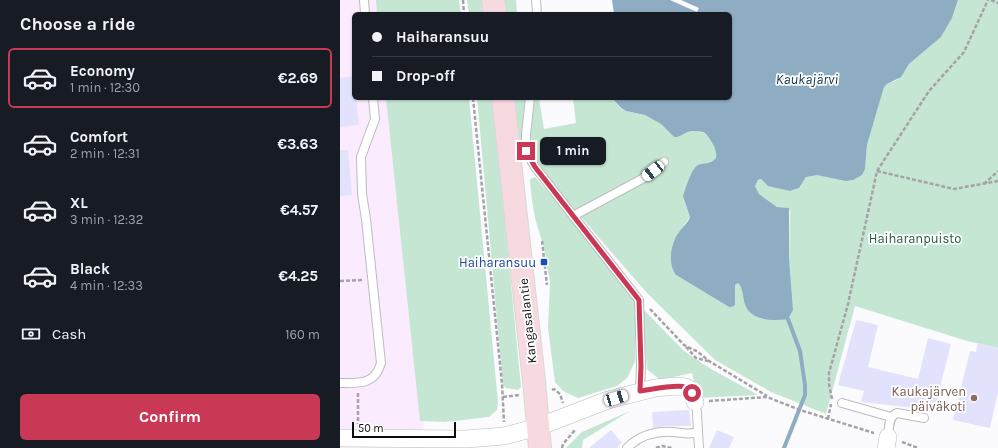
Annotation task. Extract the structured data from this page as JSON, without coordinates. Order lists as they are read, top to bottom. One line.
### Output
{"streets":{"main road":["Kangasalantie"]},"water":["Kaukajärvi"],"parks":["Haiharanpuisto"],"places":{"transit":["Haiharansuu"],"other":["Kaukajärven päiväkoti"]},"scale_bar":"50 m","page":{"heading":"Choose a ride","banner":["Haiharansuu","Drop-off"],"list":[{"name":"Economy","note":"1 min · 12:30","value":"€2.69"},{"name":"Comfort","note":"2 min · 12:31","value":"€3.63"},{"name":"XL","note":"3 min · 12:32","value":"€4.57"},{"name":"Black","note":"4 min · 12:33","value":"€4.25"}],"bubble":"1 min","pay":["Cash","160 m"],"buttons":"Confirm","scale":"50 m"}}
